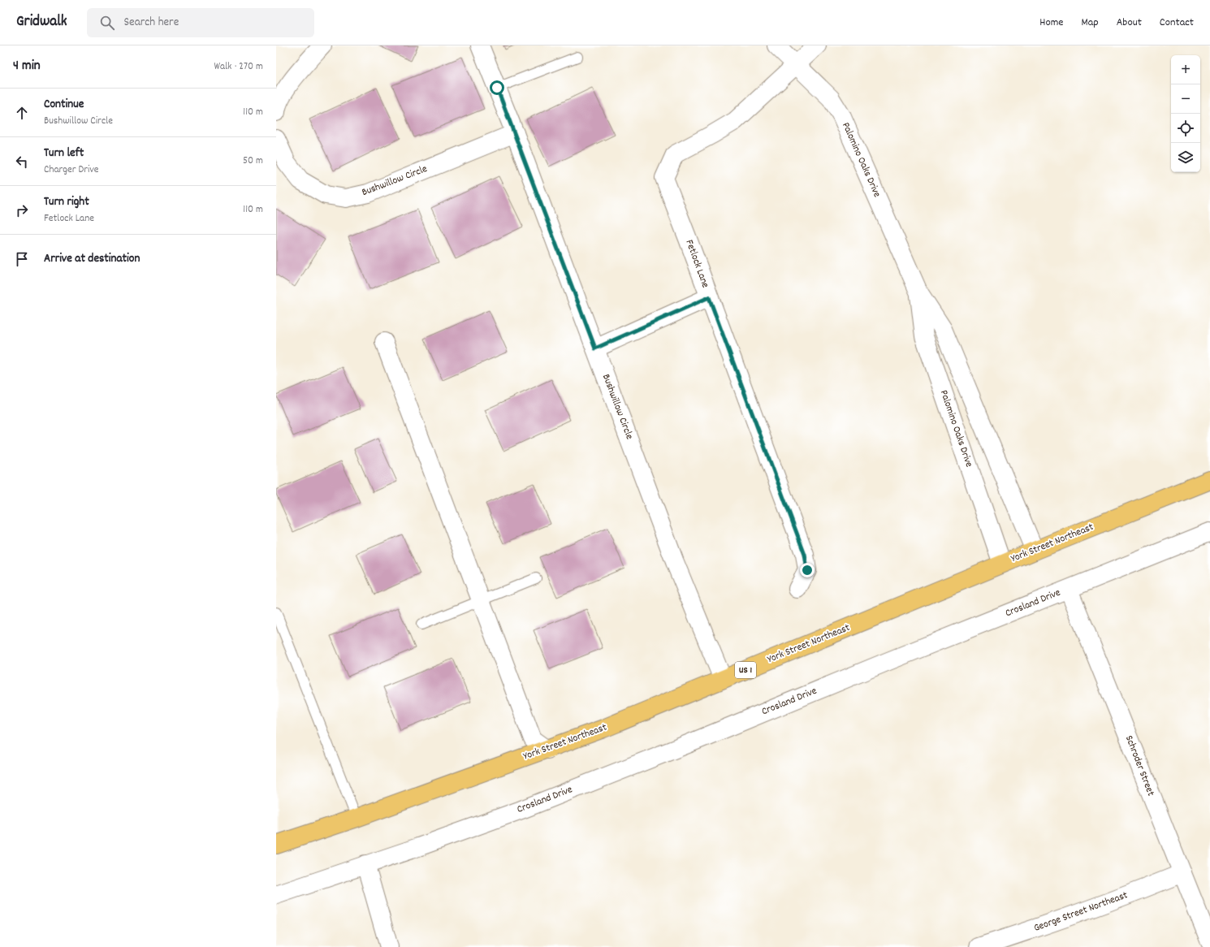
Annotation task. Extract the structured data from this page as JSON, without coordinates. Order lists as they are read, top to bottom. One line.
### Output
{"streets":{"highway":["York Street Northeast","US 1"],"street":["Palomino Oaks Drive","Bushwillow Circle","Fetlock Lane","Crosland Drive","Schroder Street","George Street Northeast"]},"crossings":[["Palomino Oaks Drive","Fetlock Lane"],["Palomino Oaks Drive","York Street Northeast"],["Bushwillow Circle","York Street Northeast"],["Crosland Drive","Schroder Street"],["Schroder Street","George Street Northeast"]],"page":{"header":"Gridwalk","search":"Search here","nav":["Home","Map","About","Contact"],"heading":["4 min","Walk · 270 m"],"map_buttons":["+","−"],"list":[["Continue","Bushwillow Circle","110 m"],["Turn left","Charger Drive","50 m"],["Turn right","Fetlock Lane","110 m"],"Arrive at destination"]}}
